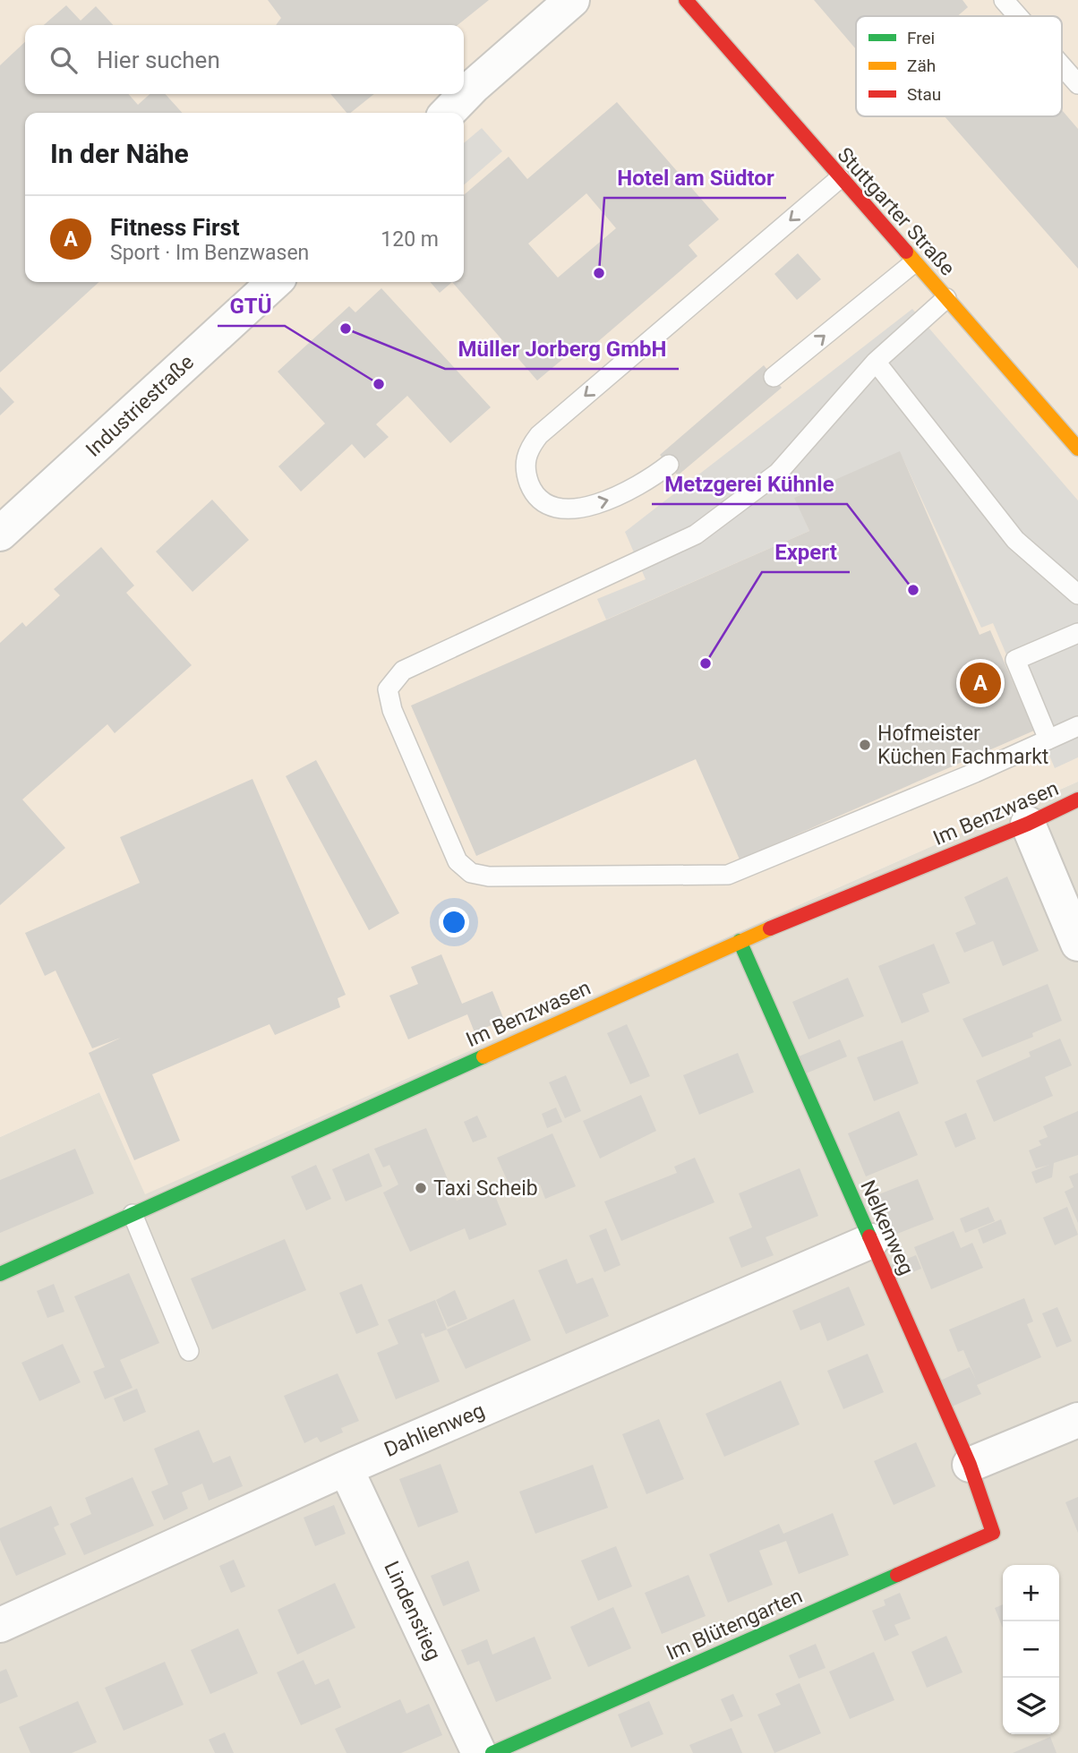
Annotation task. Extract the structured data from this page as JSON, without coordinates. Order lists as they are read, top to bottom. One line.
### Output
{"streets":{"street":["Stuttgarter Straße","Industriestraße","Im Benzwasen","Nelkenweg","Dahlienweg","Lindenstieg","Im Blütengarten"]},"crossings":[["Im Benzwasen","Nelkenweg"],["Nelkenweg","Dahlienweg"],["Nelkenweg","Im Blütengarten"],["Dahlienweg","Lindenstieg"]],"places":["Hotel am Südtor","Müller Jorberg GmbH","GTÜ","Metzgerei Kühnle","Expert","Hofmeister Küchen Fachmarkt","Taxi Scheib"],"legend":["Frei","Zäh","Stau"],"page":{"search":"Hier suchen","heading":"In der Nähe","list":[{"mark":"A","name":"Fitness First","note":"Sport · Im Benzwasen","value":"120 m"}],"pins":"A","map_buttons":["+","−"]}}
